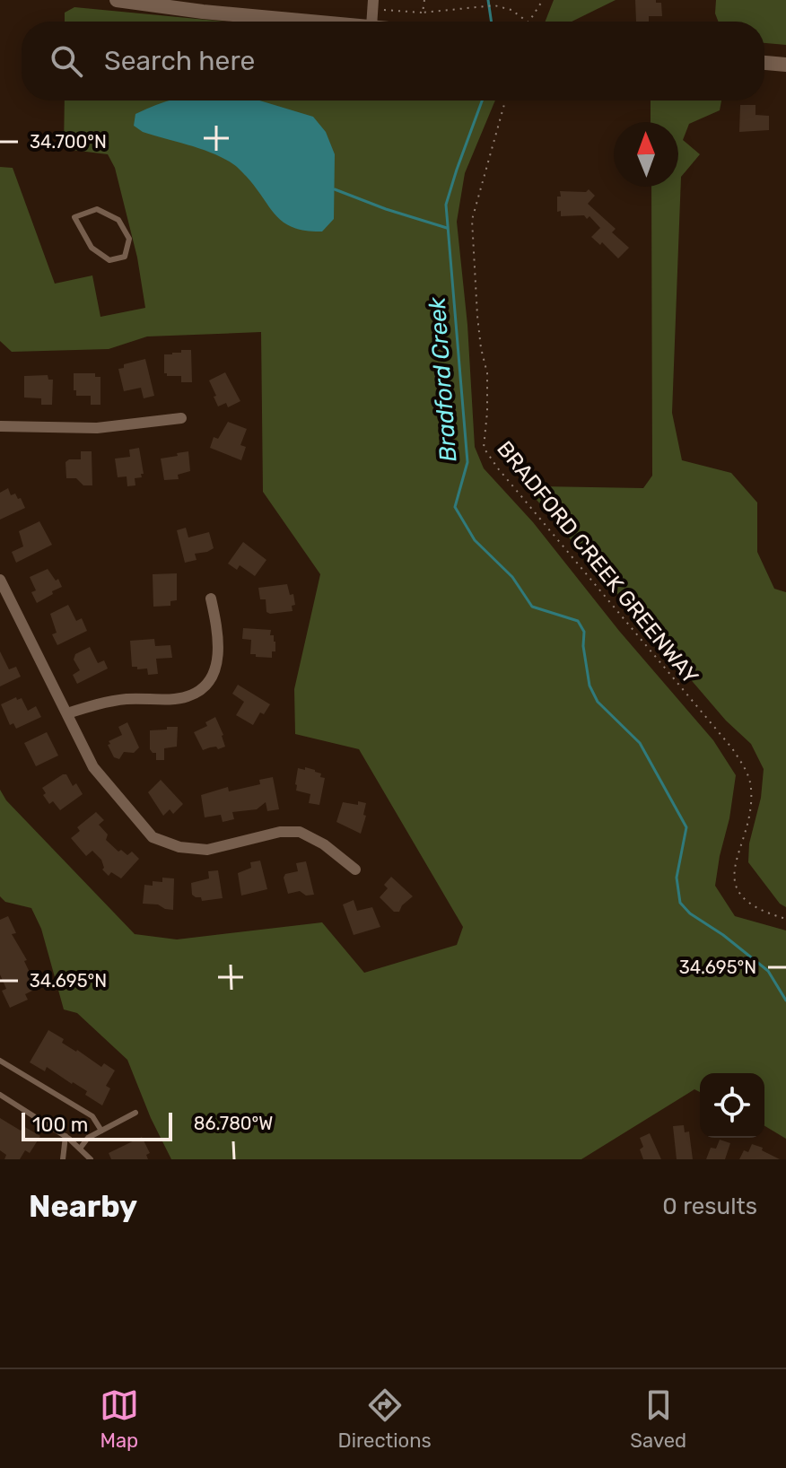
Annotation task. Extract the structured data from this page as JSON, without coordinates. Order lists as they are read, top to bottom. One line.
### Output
{"streets":{"path":["BRADFORD CREEK GREENWAY"]},"water":["Bradford Creek"],"scale_bar":"100 m","north":"top","page":{"search":"Search here","scale":"100 m","heading":["Nearby","0 results"],"nav":["Map","Directions","Saved"]},"coordinates":["34.700°N","34.695°N","86.780°W"]}
